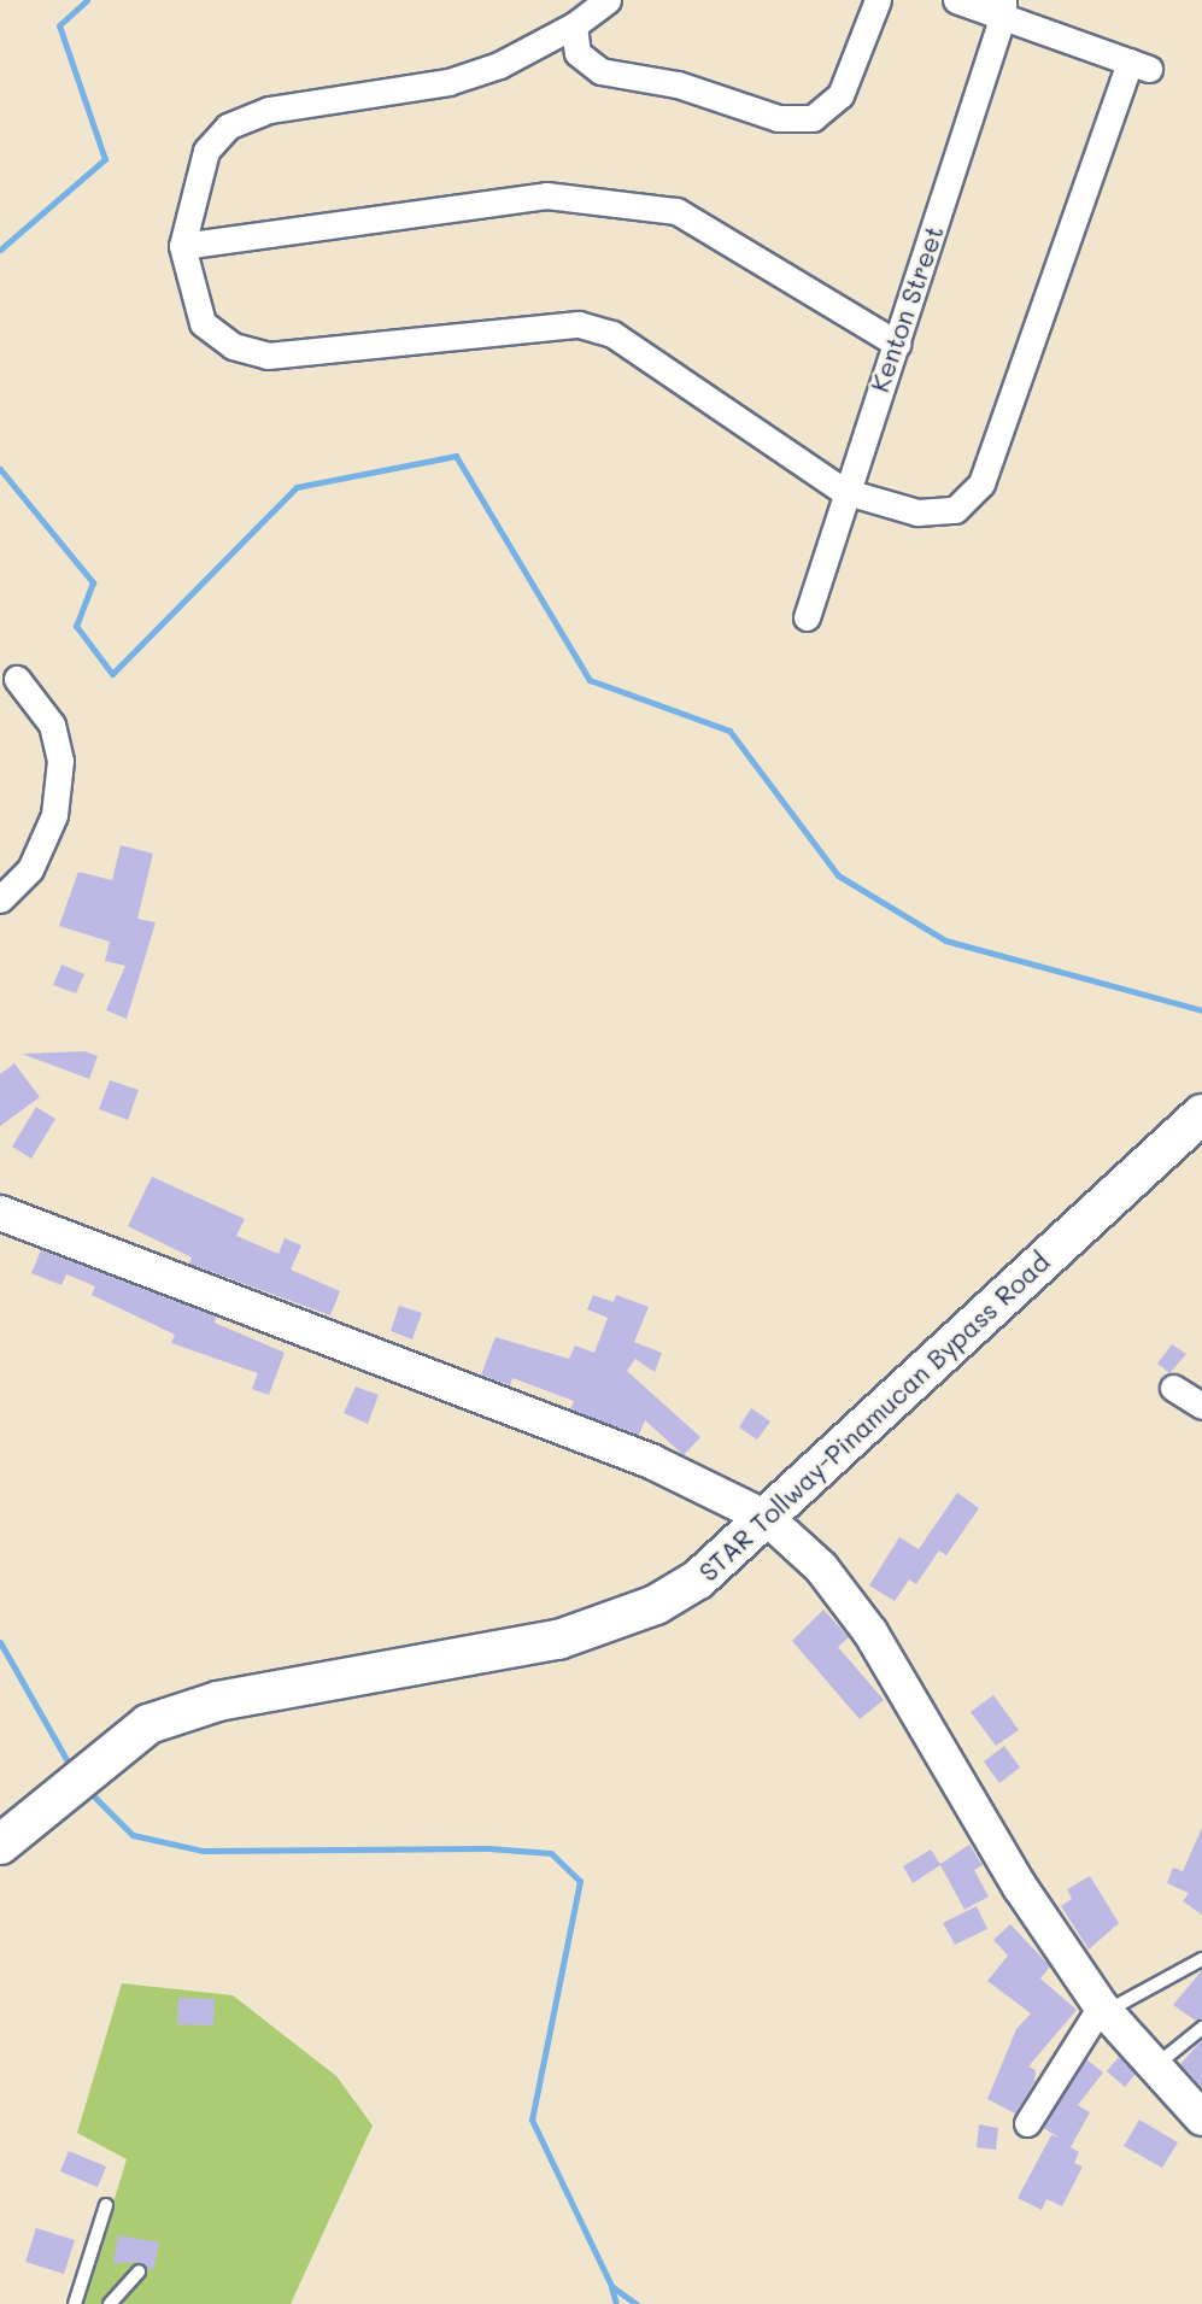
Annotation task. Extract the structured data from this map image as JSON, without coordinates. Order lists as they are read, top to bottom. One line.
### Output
{"streets":{"main road":["STAR Tollway-Pinamucan Bypass Road"],"street":["Kenton Street"]}}
